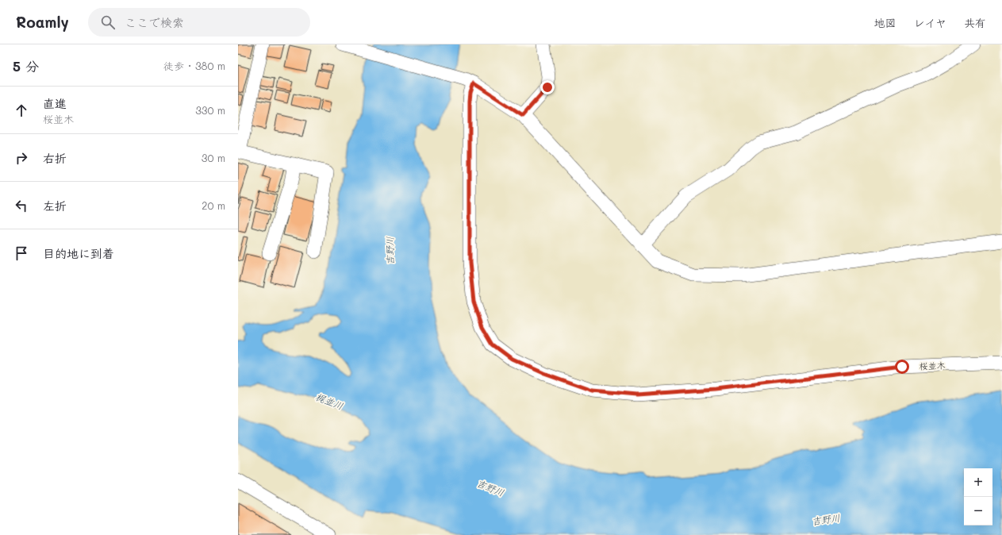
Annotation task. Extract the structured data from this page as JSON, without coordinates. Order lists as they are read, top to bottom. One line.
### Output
{"streets":{"street":["桜並木"]},"water":["吉野川","梶並川"],"page":{"header":"Roamly","search":"ここで検索","nav":["地図","レイヤ","共有"],"heading":["5 分","徒歩 · 380 m"],"list":[["直進","桜並木","330 m"],["右折","30 m"],["左折","20 m"],"目的地に到着"],"map_buttons":["+","−"]}}
